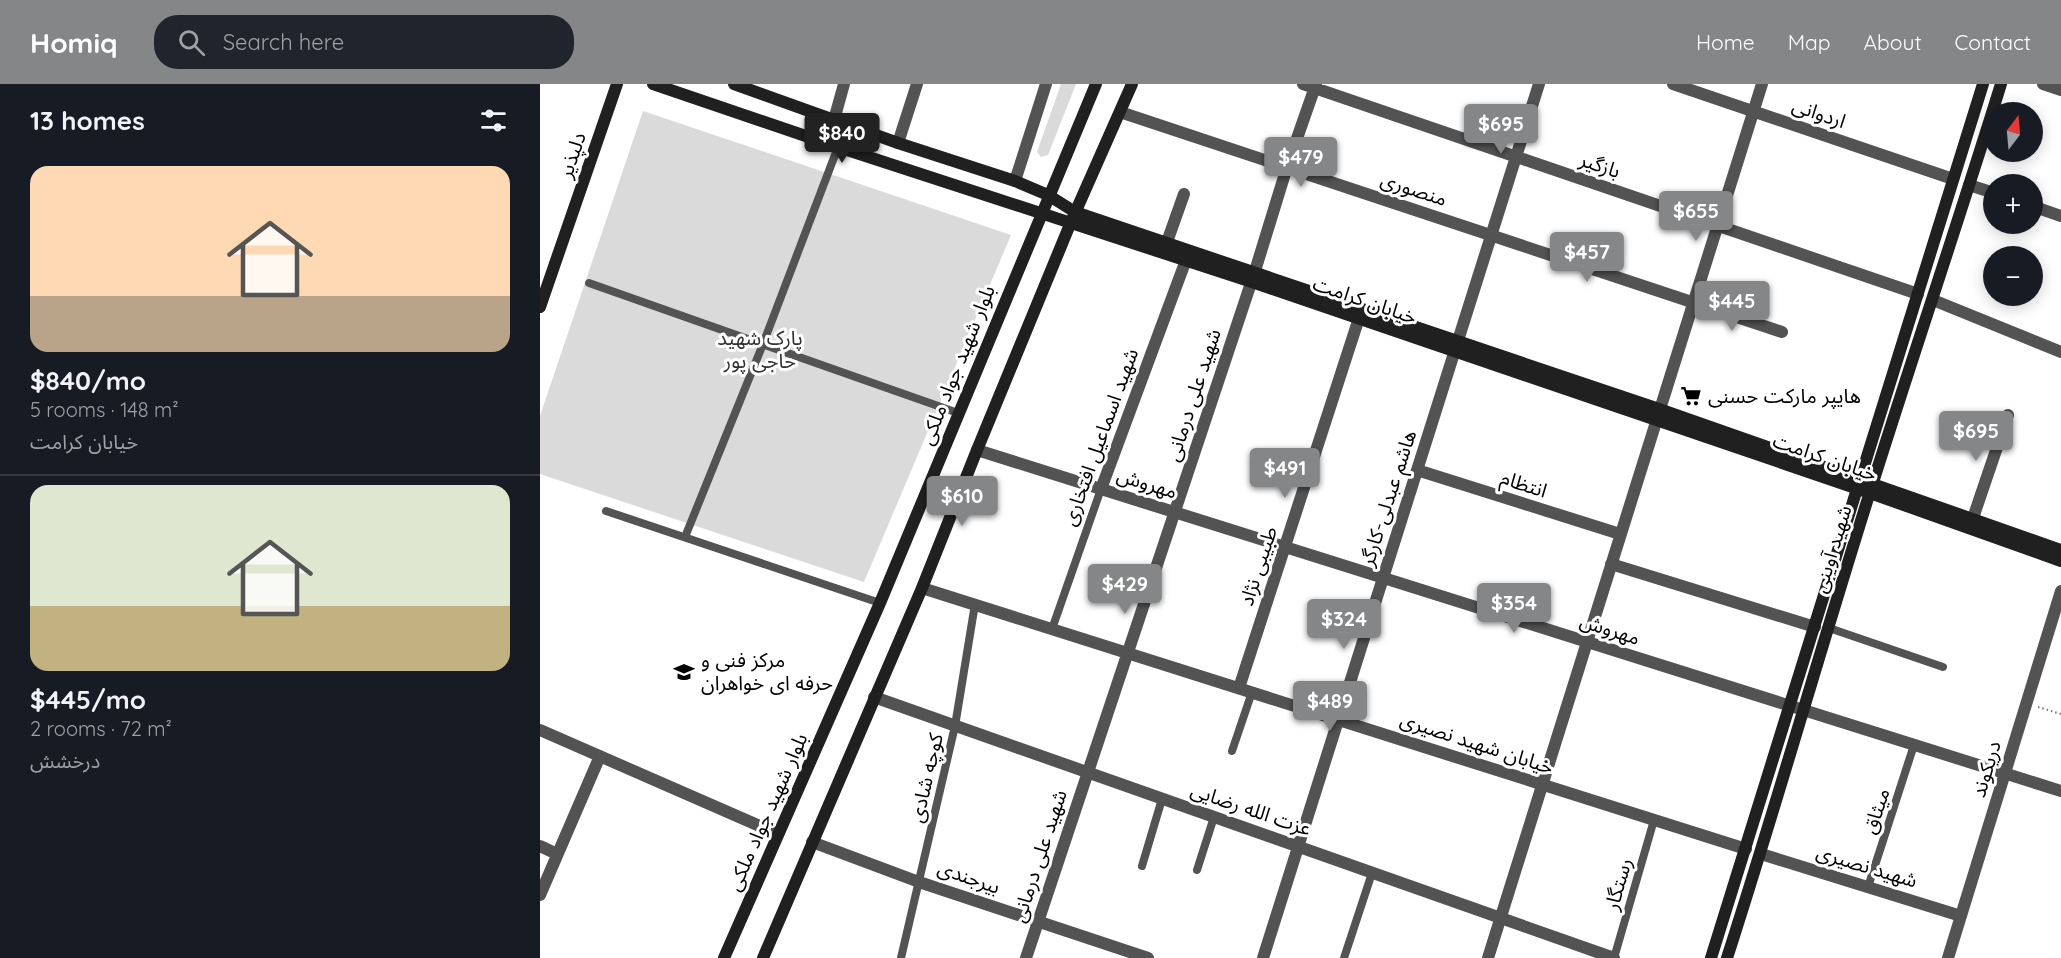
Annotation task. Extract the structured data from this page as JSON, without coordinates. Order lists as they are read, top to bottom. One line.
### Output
{"streets":{"main road":["دلپذیر","خیابان کرامت","بلوار شهید جواد ملکی","شهید آوینی"],"street":["اردوانی","بازگیر","منصوری","شهید علی درمانی","شهید اسماعیل افتخاری","مهروش","انتظام","هاشم عبدلی-کارگر","طبیبی نژاد","خیابان شهید نصیری","دریکوند","عزت الله رضایی","شهید نصیری","بیرجندی"],"lane":["کوچه شادی","میثاق","رستگار"]},"crossings":[["اردوانی","شهید آوینی"],["بازگیر","شهید علی درمانی"],["بازگیر","هاشم عبدلی-کارگر"],["بازگیر","شهید آوینی"],["منصوری","شهید علی درمانی"],["منصوری","هاشم عبدلی-کارگر"],["خیابان کرامت","بلوار شهید جواد ملکی"],["خیابان کرامت","شهید علی درمانی"],["خیابان کرامت","شهید اسماعیل افتخاری"],["خیابان کرامت","هاشم عبدلی-کارگر"],["خیابان کرامت","شهید آوینی"],["خیابان کرامت","طبیبی نژاد"],["شهید علی درمانی","مهروش"],["شهید علی درمانی","خیابان شهید نصیری"],["شهید علی درمانی","عزت الله رضایی"],["شهید علی درمانی","بیرجندی"],["شهید اسماعیل افتخاری","مهروش"],["شهید اسماعیل افتخاری","خیابان شهید نصیری"],["مهروش","هاشم عبدلی-کارگر"],["مهروش","شهید آوینی"],["مهروش","طبیبی نژاد"],["مهروش","دریکوند"],["مهروش","میثاق"],["انتظام","هاشم عبدلی-کارگر"],["هاشم عبدلی-کارگر","خیابان شهید نصیری"],["هاشم عبدلی-کارگر","عزت الله رضایی"],["شهید آوینی","خیابان شهید نصیری"],["شهید آوینی","شهید نصیری"],["طبیبی نژاد","خیابان شهید نصیری"],["خیابان شهید نصیری","کوچه شادی"],["خیابان شهید نصیری","رستگار"],["دریکوند","شهید نصیری"],["کوچه شادی","عزت الله رضایی"],["کوچه شادی","بیرجندی"],["عزت الله رضایی","رستگار"],["میثاق","شهید نصیری"]],"parks":["پارک شهید حاجی پور"],"places":{"supermarket":["هایپر مارکت حسنی"],"school or university":["مرکز فنی و حرفه ای خواهران"]},"north":"top","page":{"header":"Homiq","search":"Search here","nav":["Home","Map","About","Contact"],"heading":"13 homes","map_buttons":["+","−"],"price":["$695","$840","$479","$655","$457","$445","$695","$491","$610","$429","$354","$324","$489"],"list":[{"name":"$840/mo","note":"5 rooms · 148 m² · خیابان کرامت"},{"name":"$445/mo","note":"2 rooms · 72 m² · درخشش"}]}}
